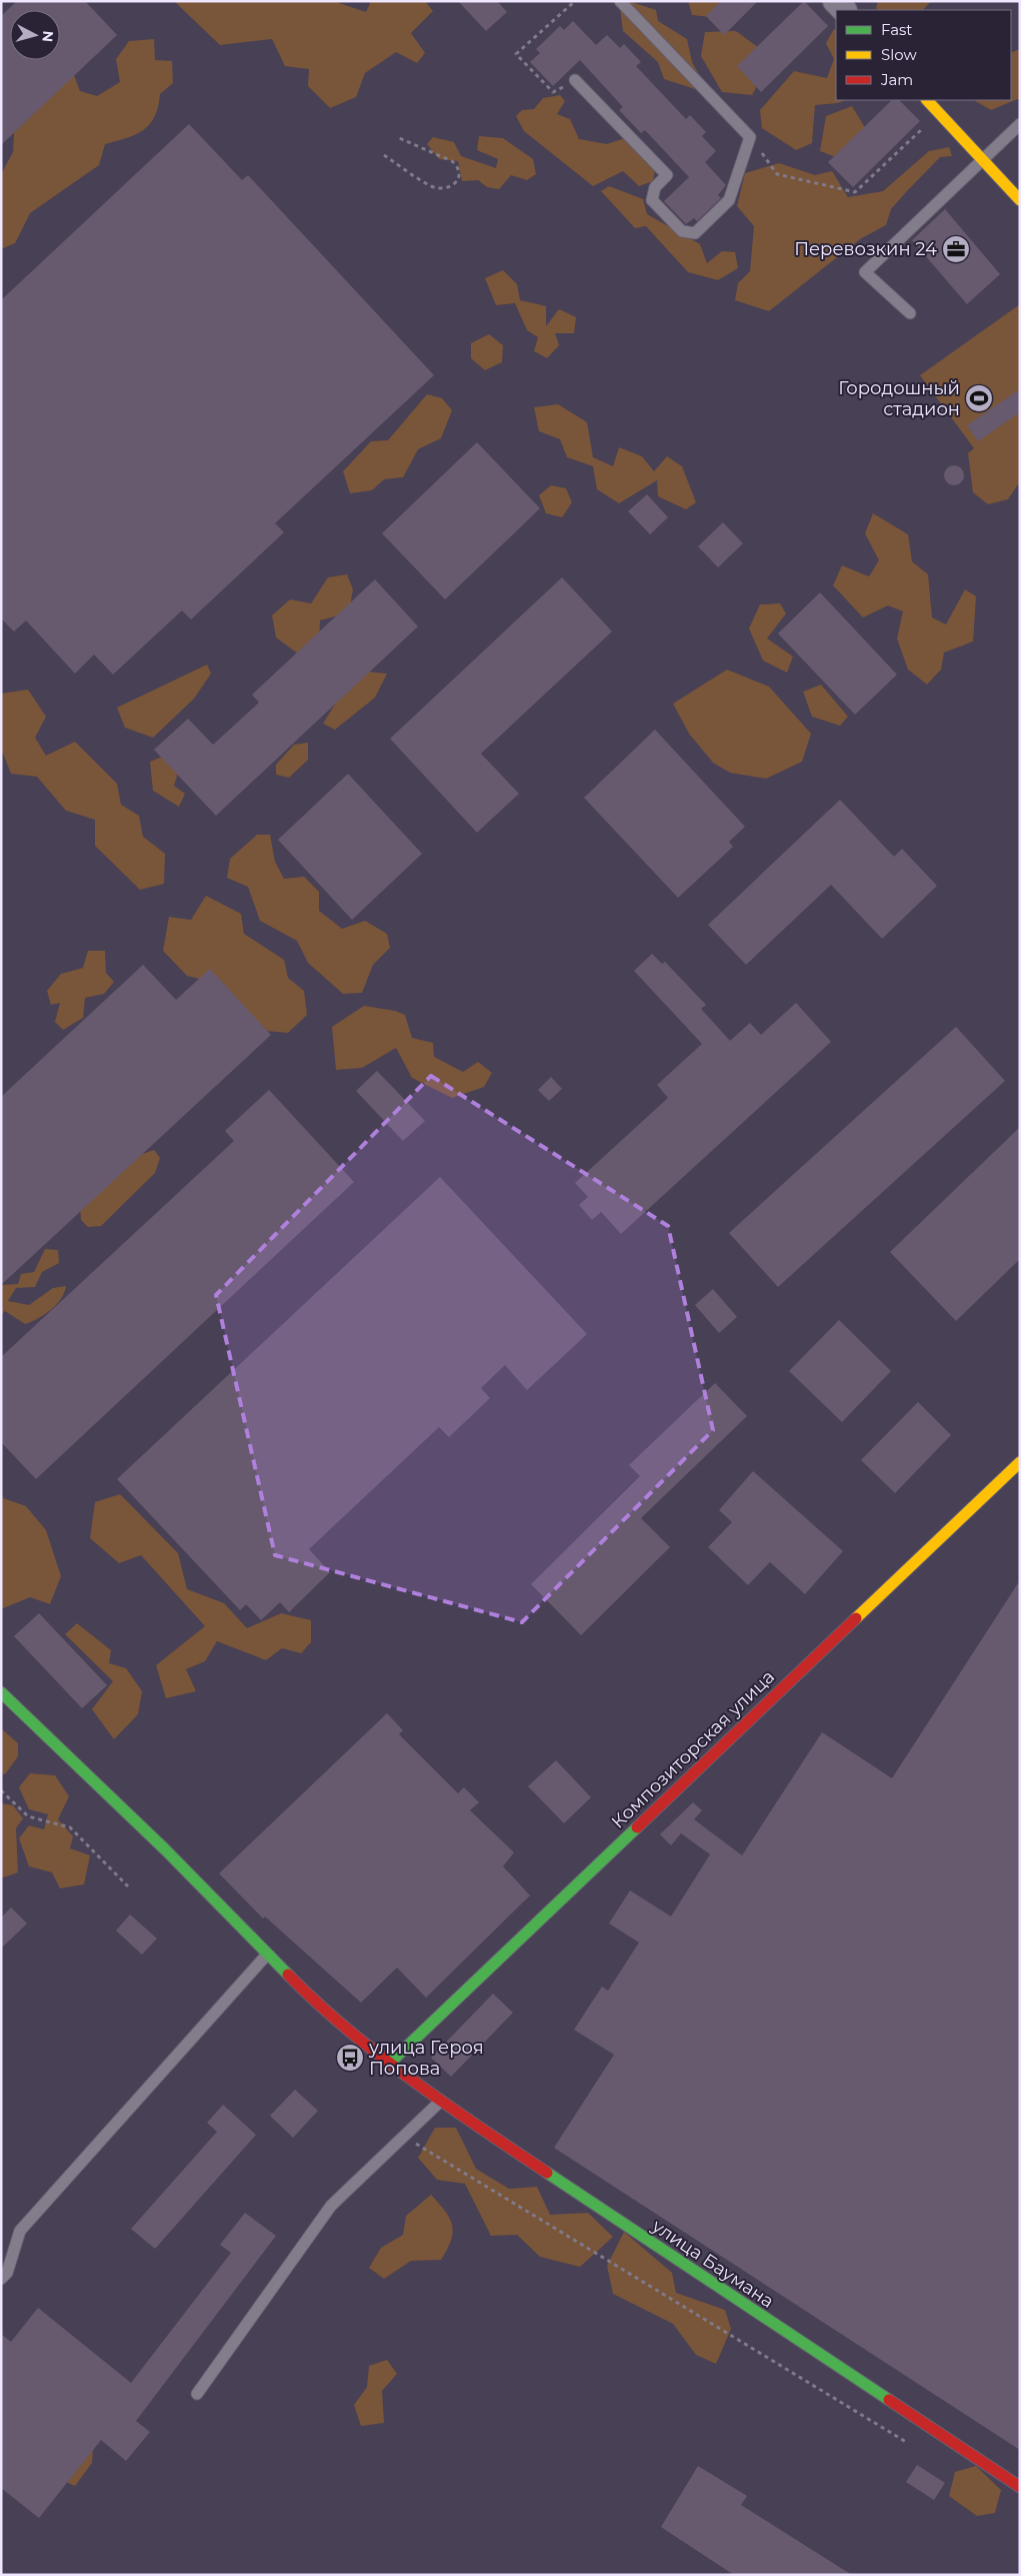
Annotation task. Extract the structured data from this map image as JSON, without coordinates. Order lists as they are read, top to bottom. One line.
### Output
{"streets":{"street":["Композиторская улица","улица Баумана"]},"crossings":[["Композиторская улица","улица Баумана"]],"places":{"office":["Перевозкин 24"],"sports":["Городошный стадион"],"bus stop":["улица Героя Попова"]},"legend":["Fast","Slow","Jam"],"north":"right"}
